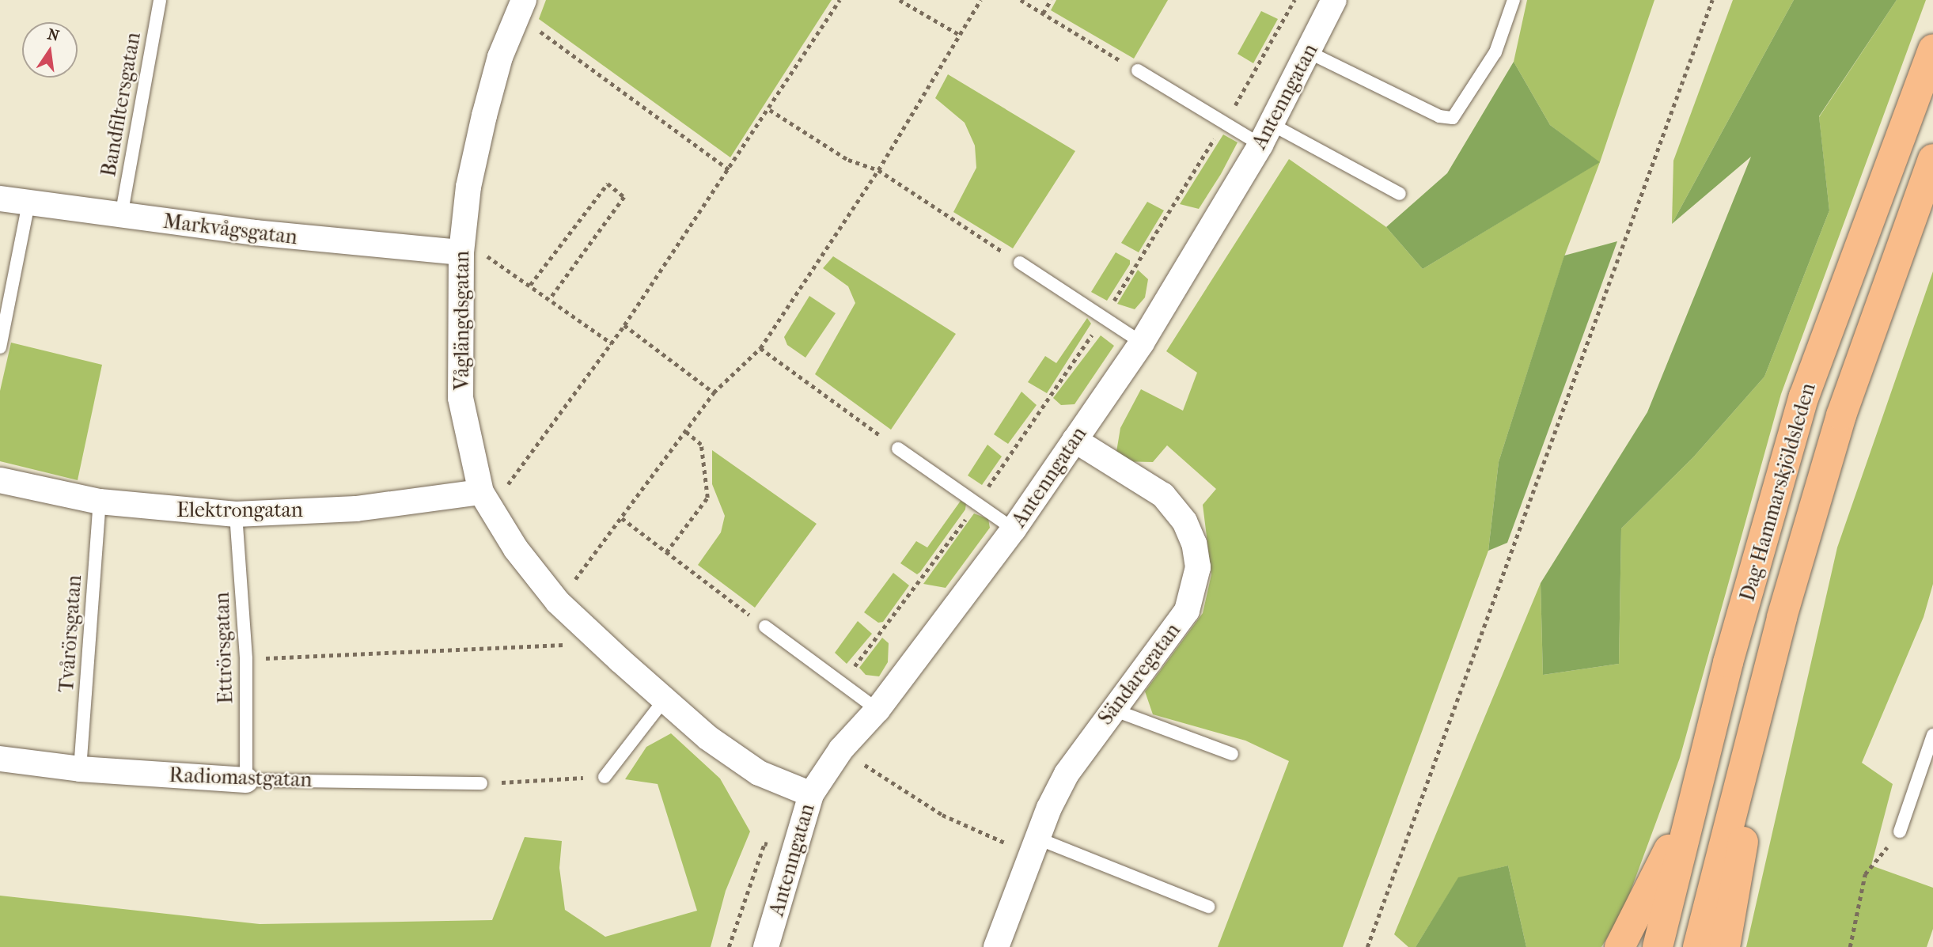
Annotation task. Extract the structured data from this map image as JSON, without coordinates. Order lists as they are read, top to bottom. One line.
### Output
{"streets":{"main road":["Dag Hammarskjöldsleden"],"street":["Antenngatan","Markvågsgatan","Våglängdsgatan","Elektrongatan","Sändaregatan","Radiomastgatan"],"lane":["Bandfiltersgatan","Tvårörsgatan","Ettrörsgatan"]},"crossings":[["Antenngatan","Våglängdsgatan"],["Antenngatan","Sändaregatan"],["Bandfiltersgatan","Markvågsgatan"],["Markvågsgatan","Våglängdsgatan"],["Våglängdsgatan","Elektrongatan"],["Elektrongatan","Tvårörsgatan"],["Elektrongatan","Ettrörsgatan"],["Tvårörsgatan","Radiomastgatan"],["Ettrörsgatan","Radiomastgatan"]],"north":"top"}
